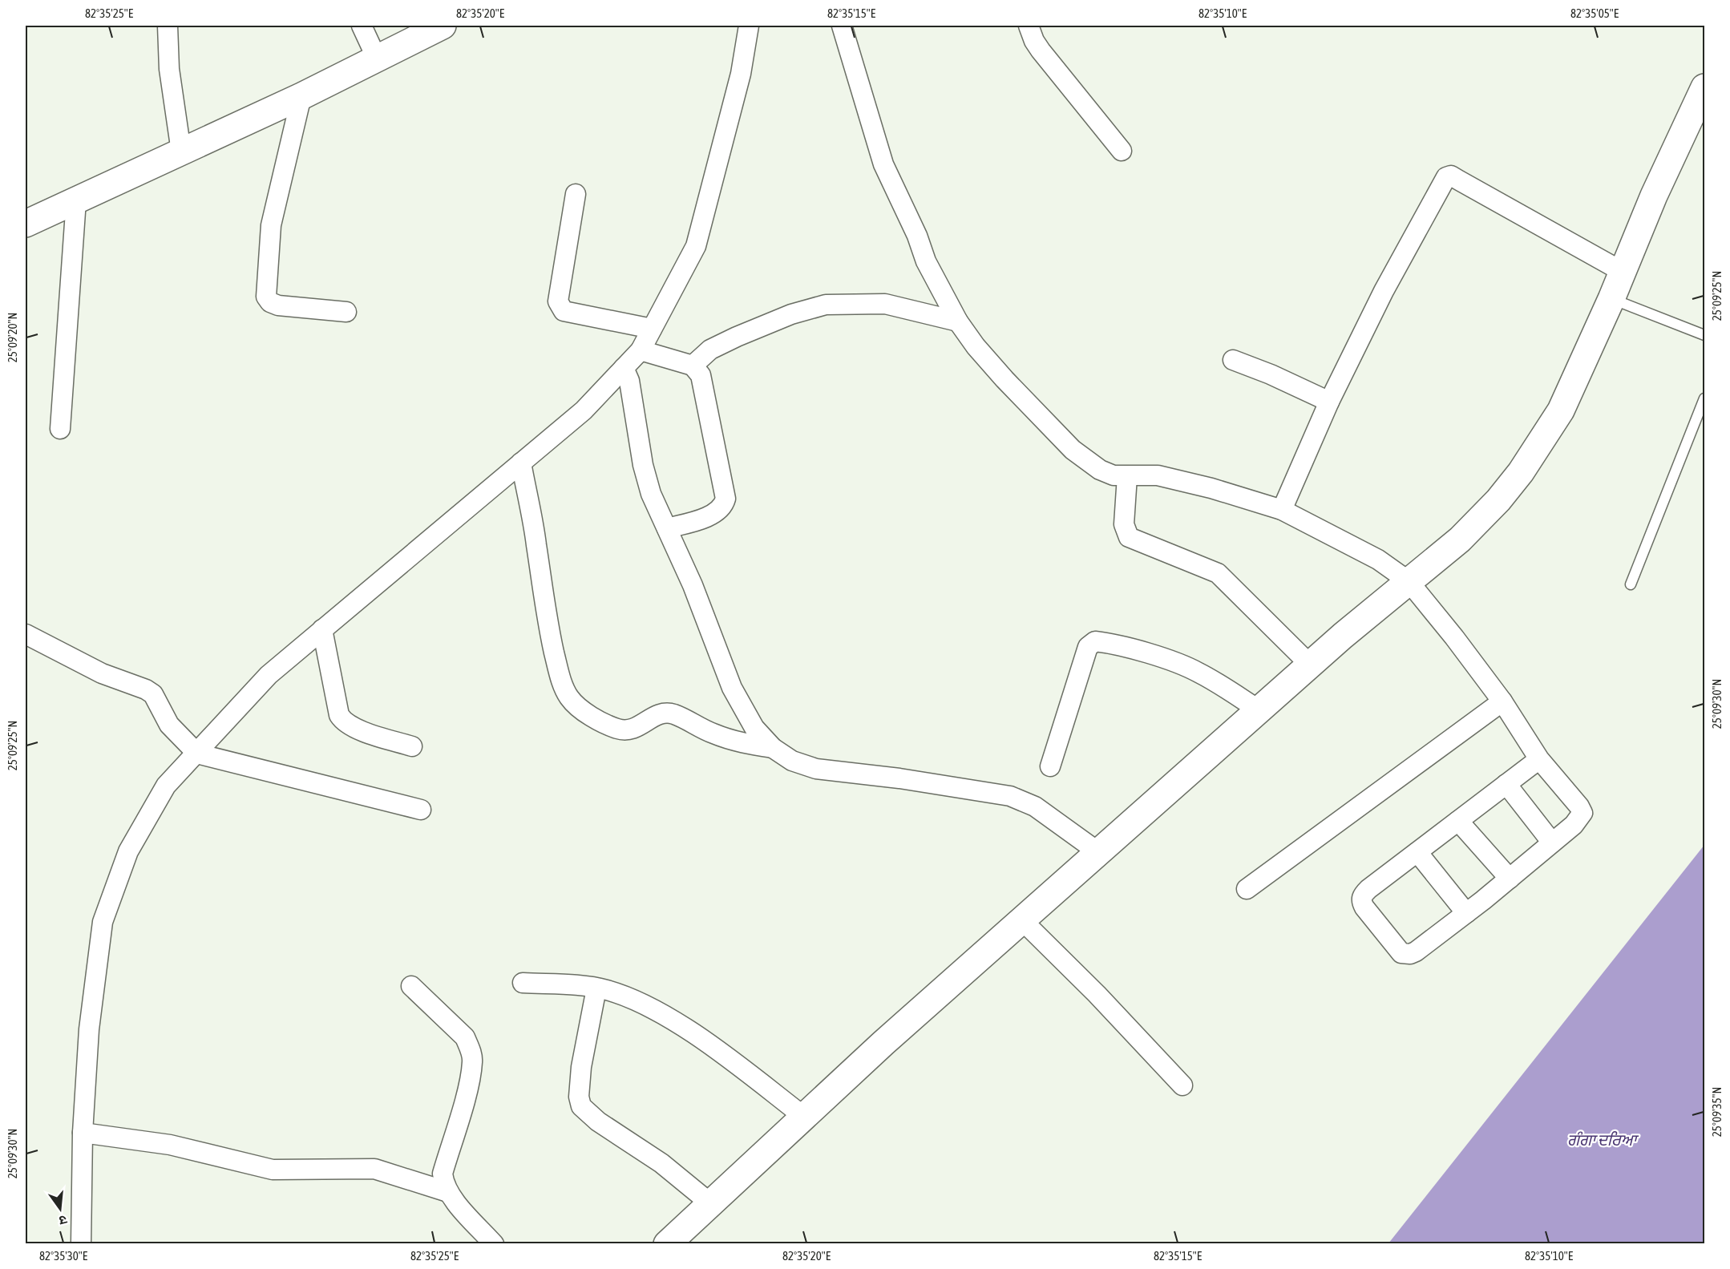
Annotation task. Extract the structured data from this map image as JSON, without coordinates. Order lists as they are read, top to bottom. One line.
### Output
{"water":["ਗੰਗਾ ਦਰਿਆ"],"north":"bottom","coordinates":["82°35'25\"E","82°35'20\"E","82°35'15\"E","82°35'10\"E","82°35'05\"E","25°09'25\"N","25°09'20\"N","25°09'30\"N","25°09'35\"N","82°35'30\"E"]}
